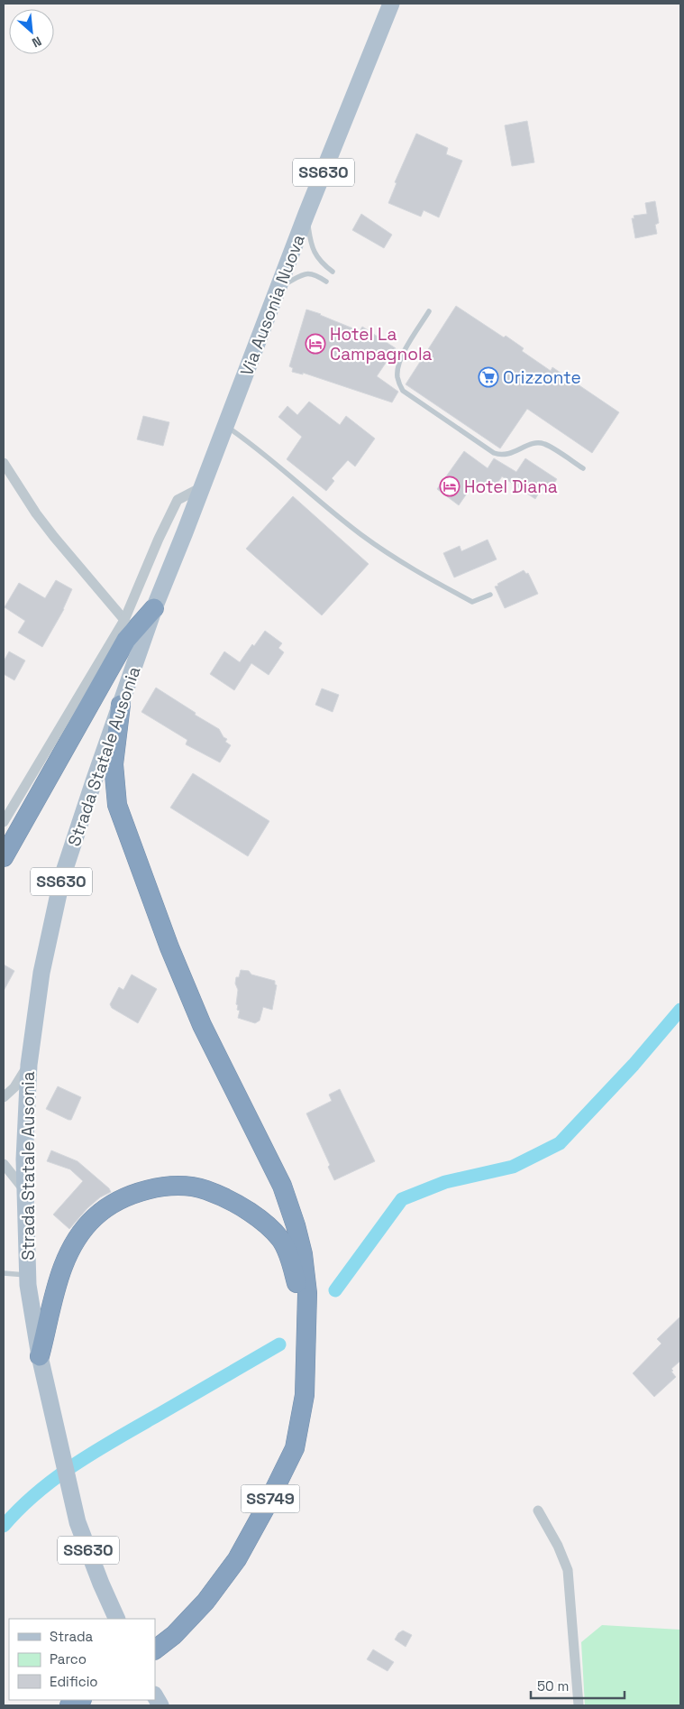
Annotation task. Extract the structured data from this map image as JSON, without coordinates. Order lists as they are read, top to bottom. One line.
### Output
{"streets":{"highway":["SS749"],"main road":["SS630","Via Ausonia Nuova","Strada Statale Ausonia"]},"crossings":[["Via Ausonia Nuova","Strada Statale Ausonia"]],"places":{"hotel":["Hotel La Campagnola","Hotel Diana"],"supermarket":["Orizzonte"]},"legend":["Strada","Parco","Edificio"],"scale_bar":"50 m","north":"bottom right"}
